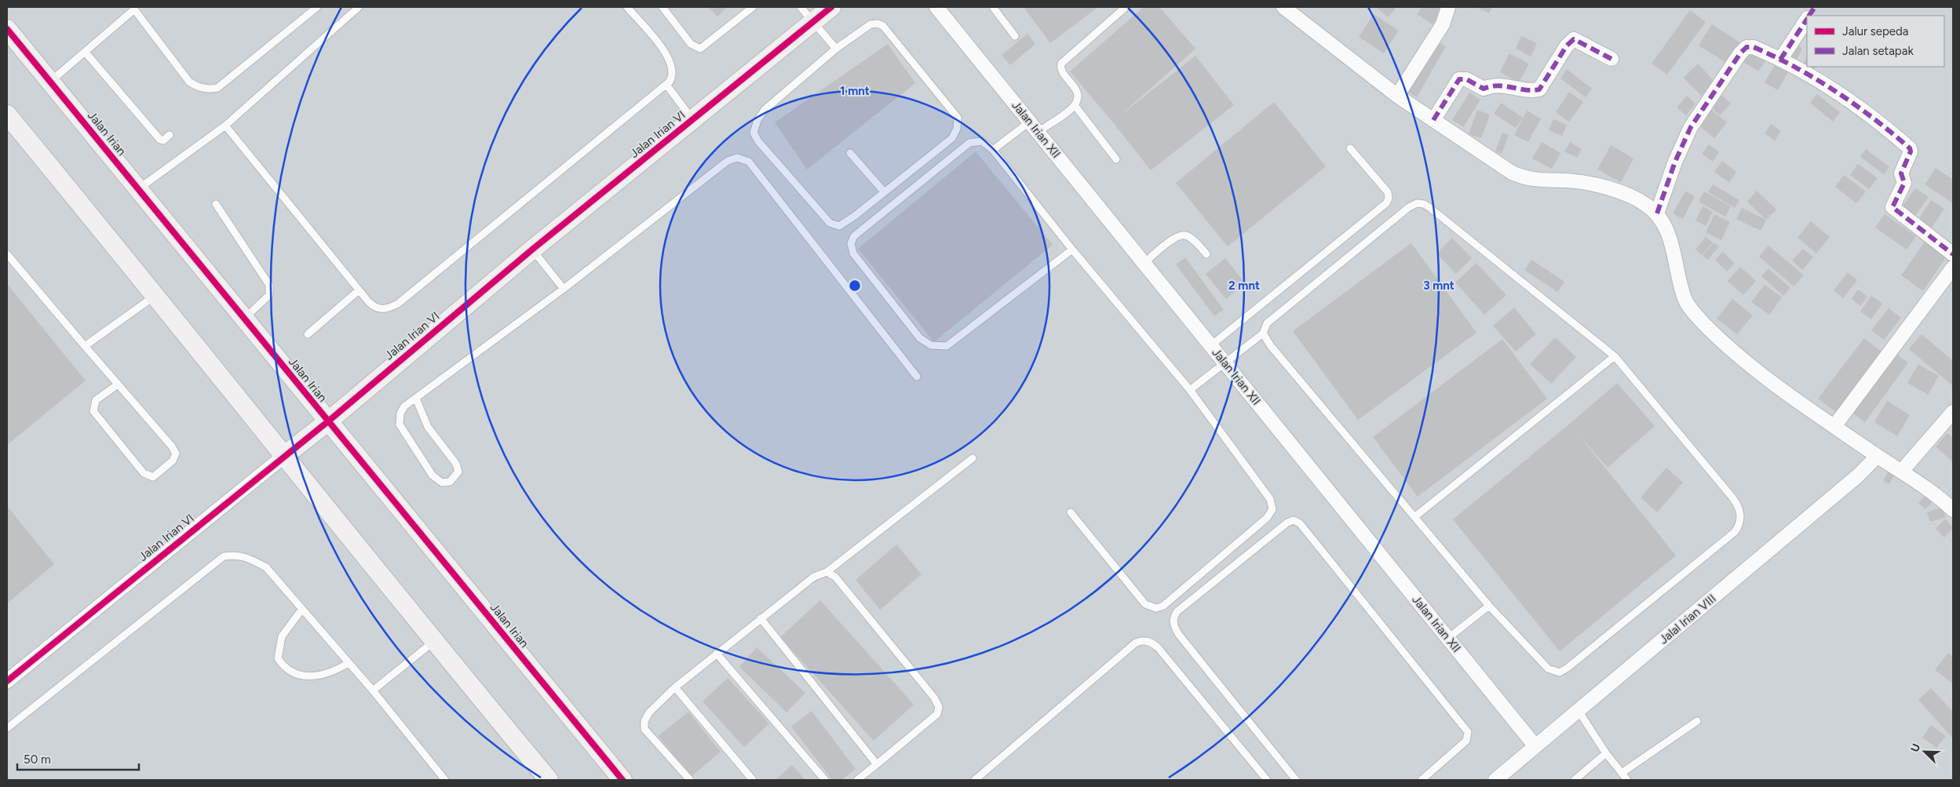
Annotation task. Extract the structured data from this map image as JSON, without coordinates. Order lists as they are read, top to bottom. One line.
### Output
{"streets":{"street":["Jalan Irian XII","Jalan Irian","Jalan Irian VI","Jalal Irian VIII"]},"crossings":[["Jalan Irian XII","Jalal Irian VIII"],["Jalan Irian","Jalan Irian VI"]],"legend":["Jalur sepeda","Jalan setapak"],"scale_bar":"50 m","north":"top left","rings":["1 mnt","2 mnt","3 mnt"]}
